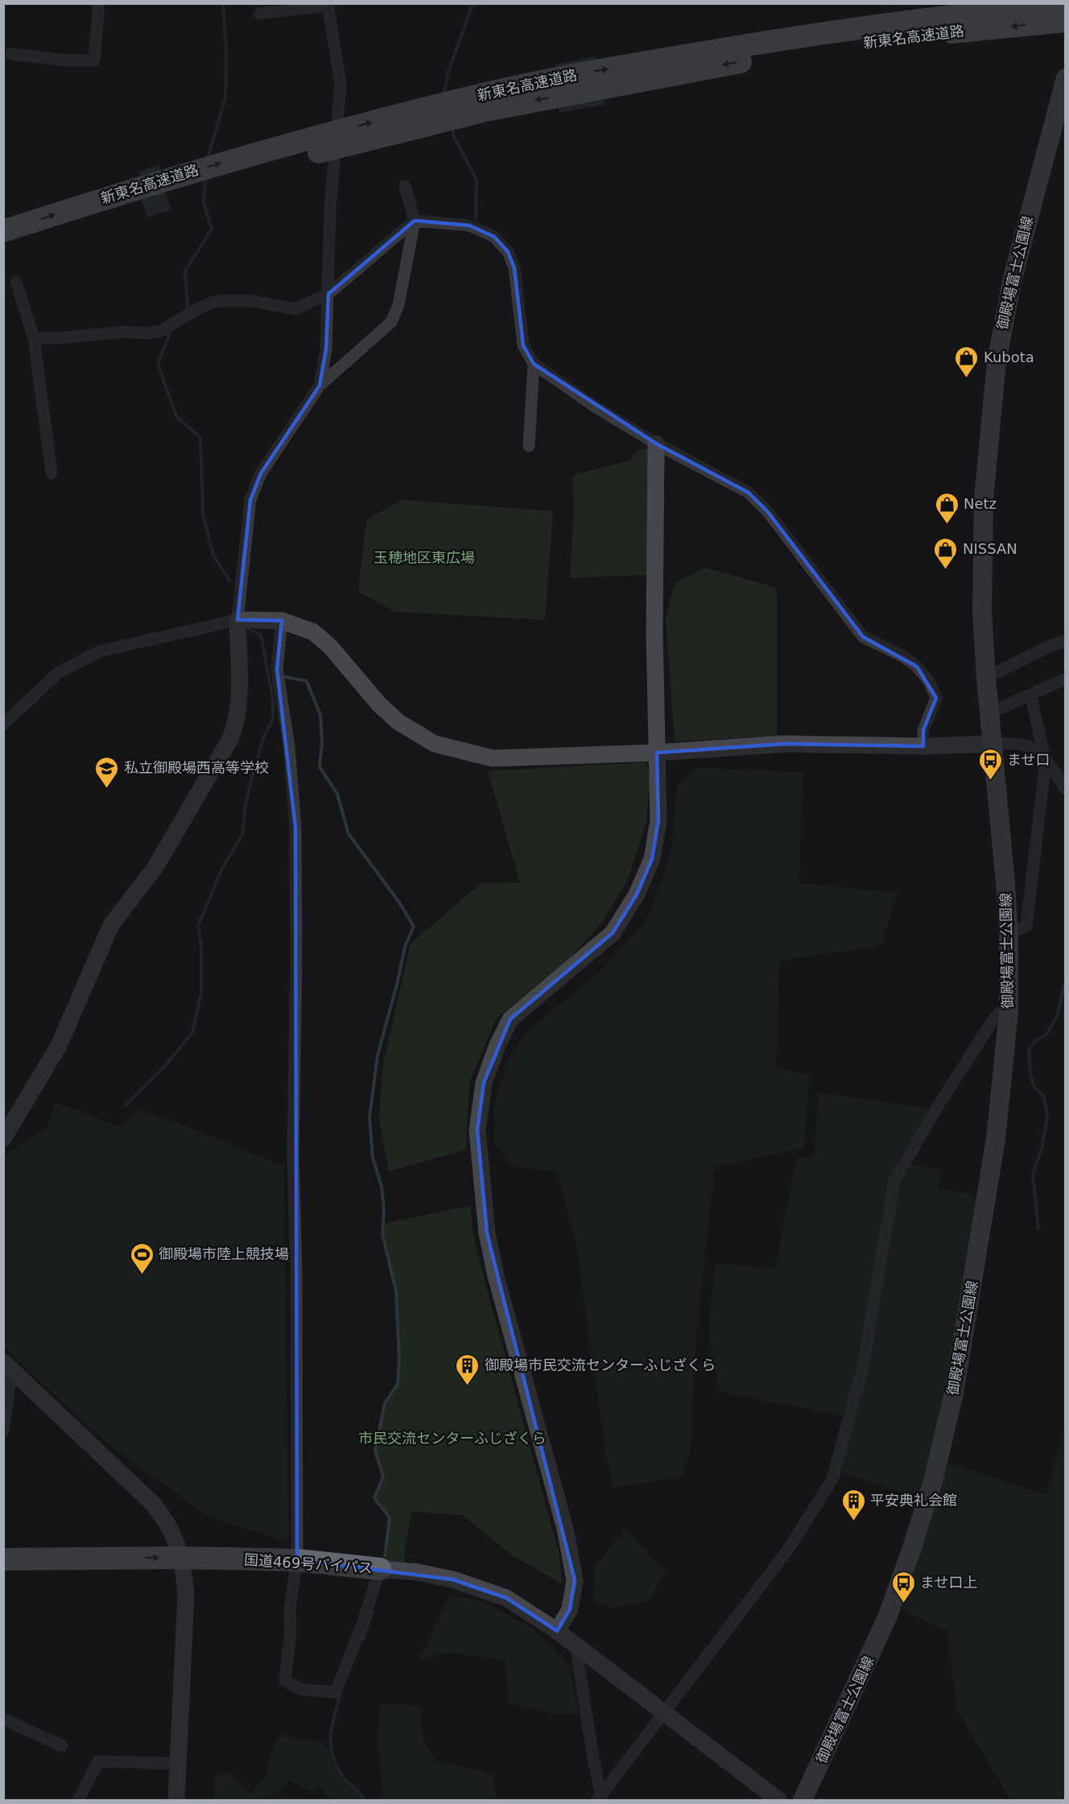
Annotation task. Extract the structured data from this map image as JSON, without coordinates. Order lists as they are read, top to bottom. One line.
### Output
{"streets":{"highway":["新東名高速道路","国道469号バイパス"],"main road":["御殿場富士公園線"]},"parks":["玉穂地区東広場","市民交流センターふじざくら"],"places":{"shop":["Kubota","Netz","NISSAN"],"bus stop":["ませ口","ませ口上"],"school or university":["私立御殿場西高等学校"],"sports":["御殿場市陸上競技場"],"building":["御殿場市民交流センターふじざくら","平安典礼会館"]}}
